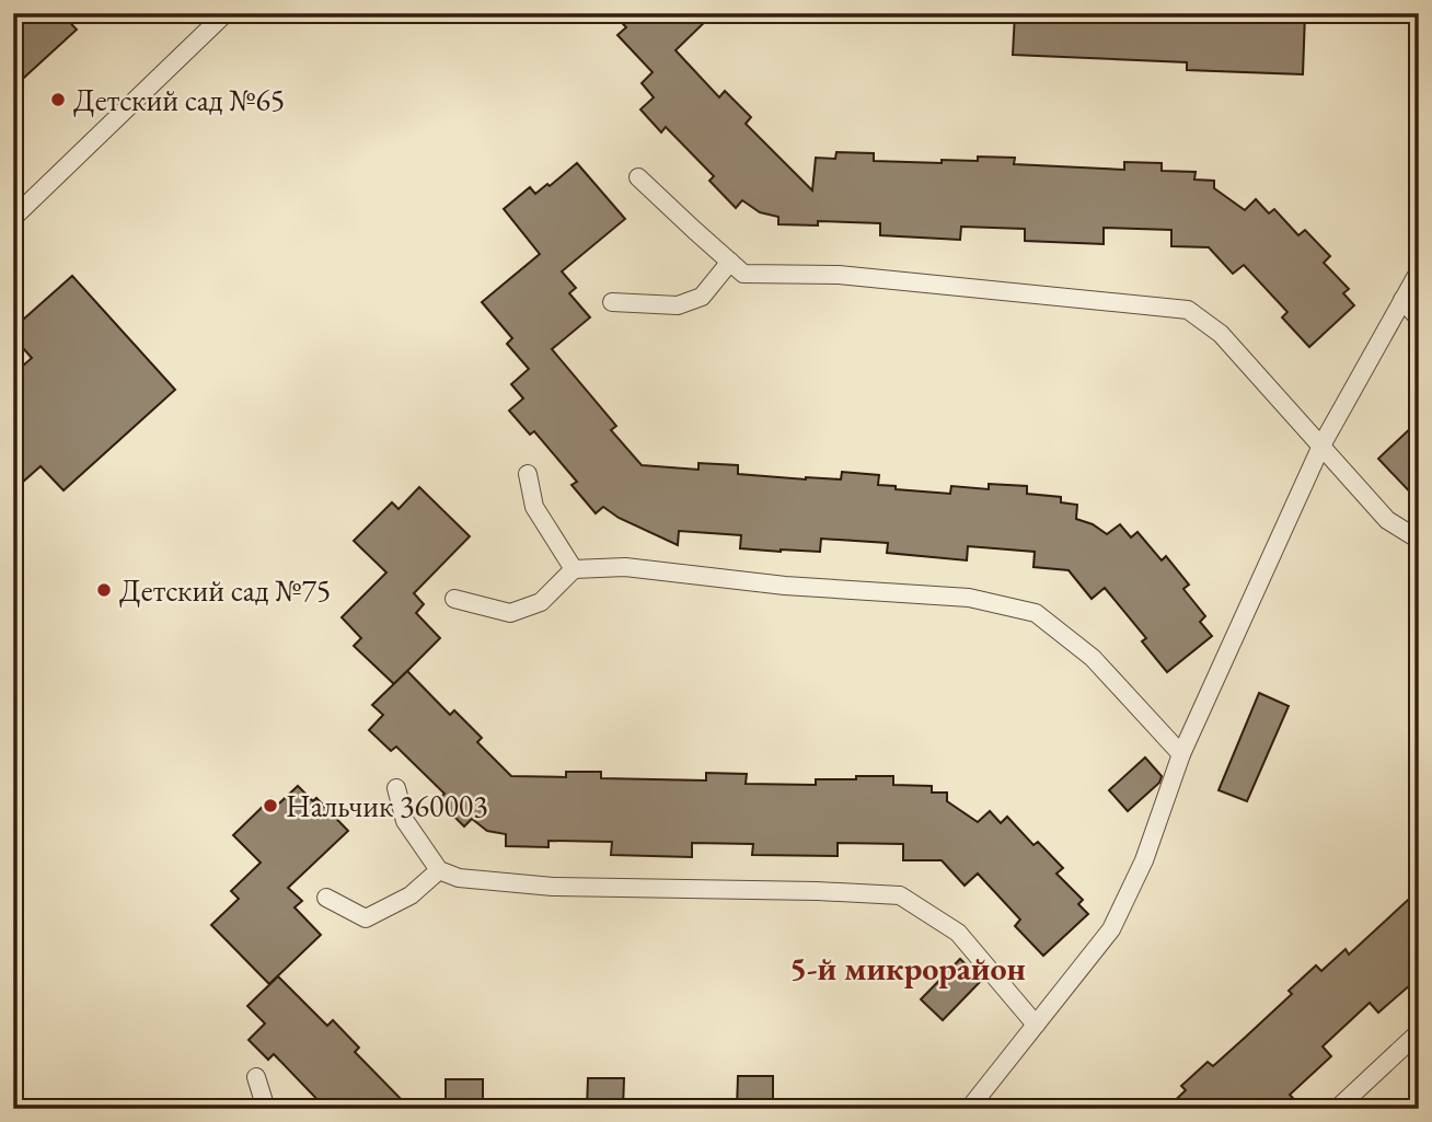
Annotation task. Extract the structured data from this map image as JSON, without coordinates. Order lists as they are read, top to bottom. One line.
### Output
{"districts":["5-й микрорайон"],"places":["Детский сад №65","Детский сад №75","Нальчик 360003"]}
